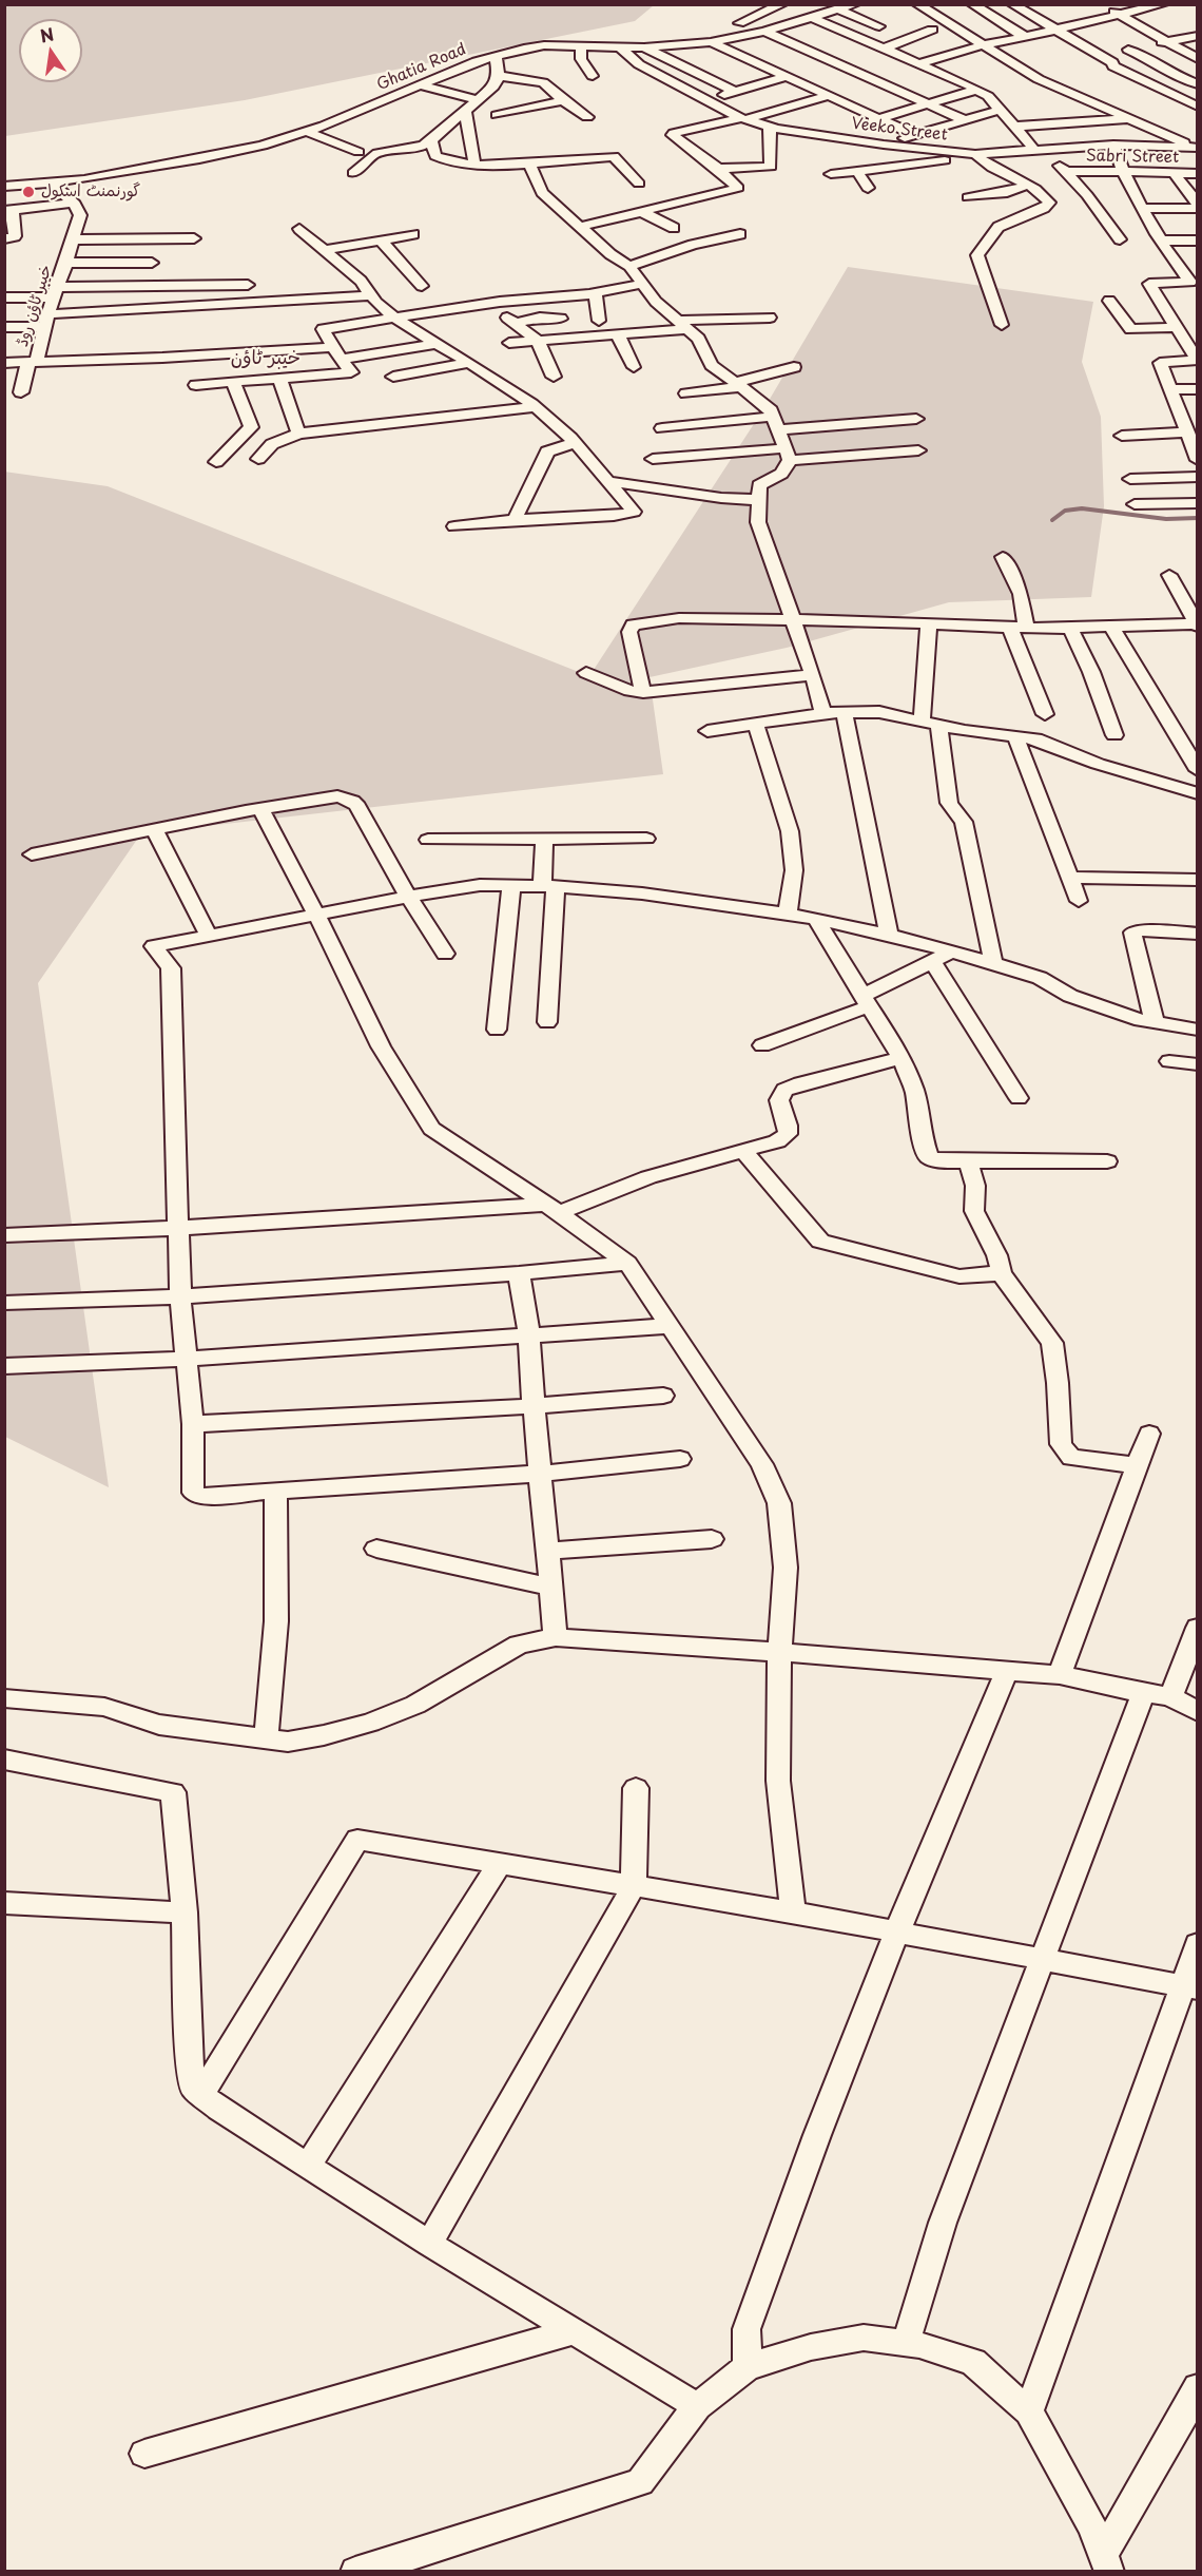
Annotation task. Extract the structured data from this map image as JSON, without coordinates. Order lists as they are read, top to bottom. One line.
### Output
{"streets":{"street":["Ghatia Road","Veeko Street","Sabri Street","خیبر ٹاؤن روڈ"]},"crossings":[["Ghatia Road","Veeko Street"]],"districts":["خیبر ٹاؤن"],"places":["گورنمنٹ اسکول"],"north":"top"}
